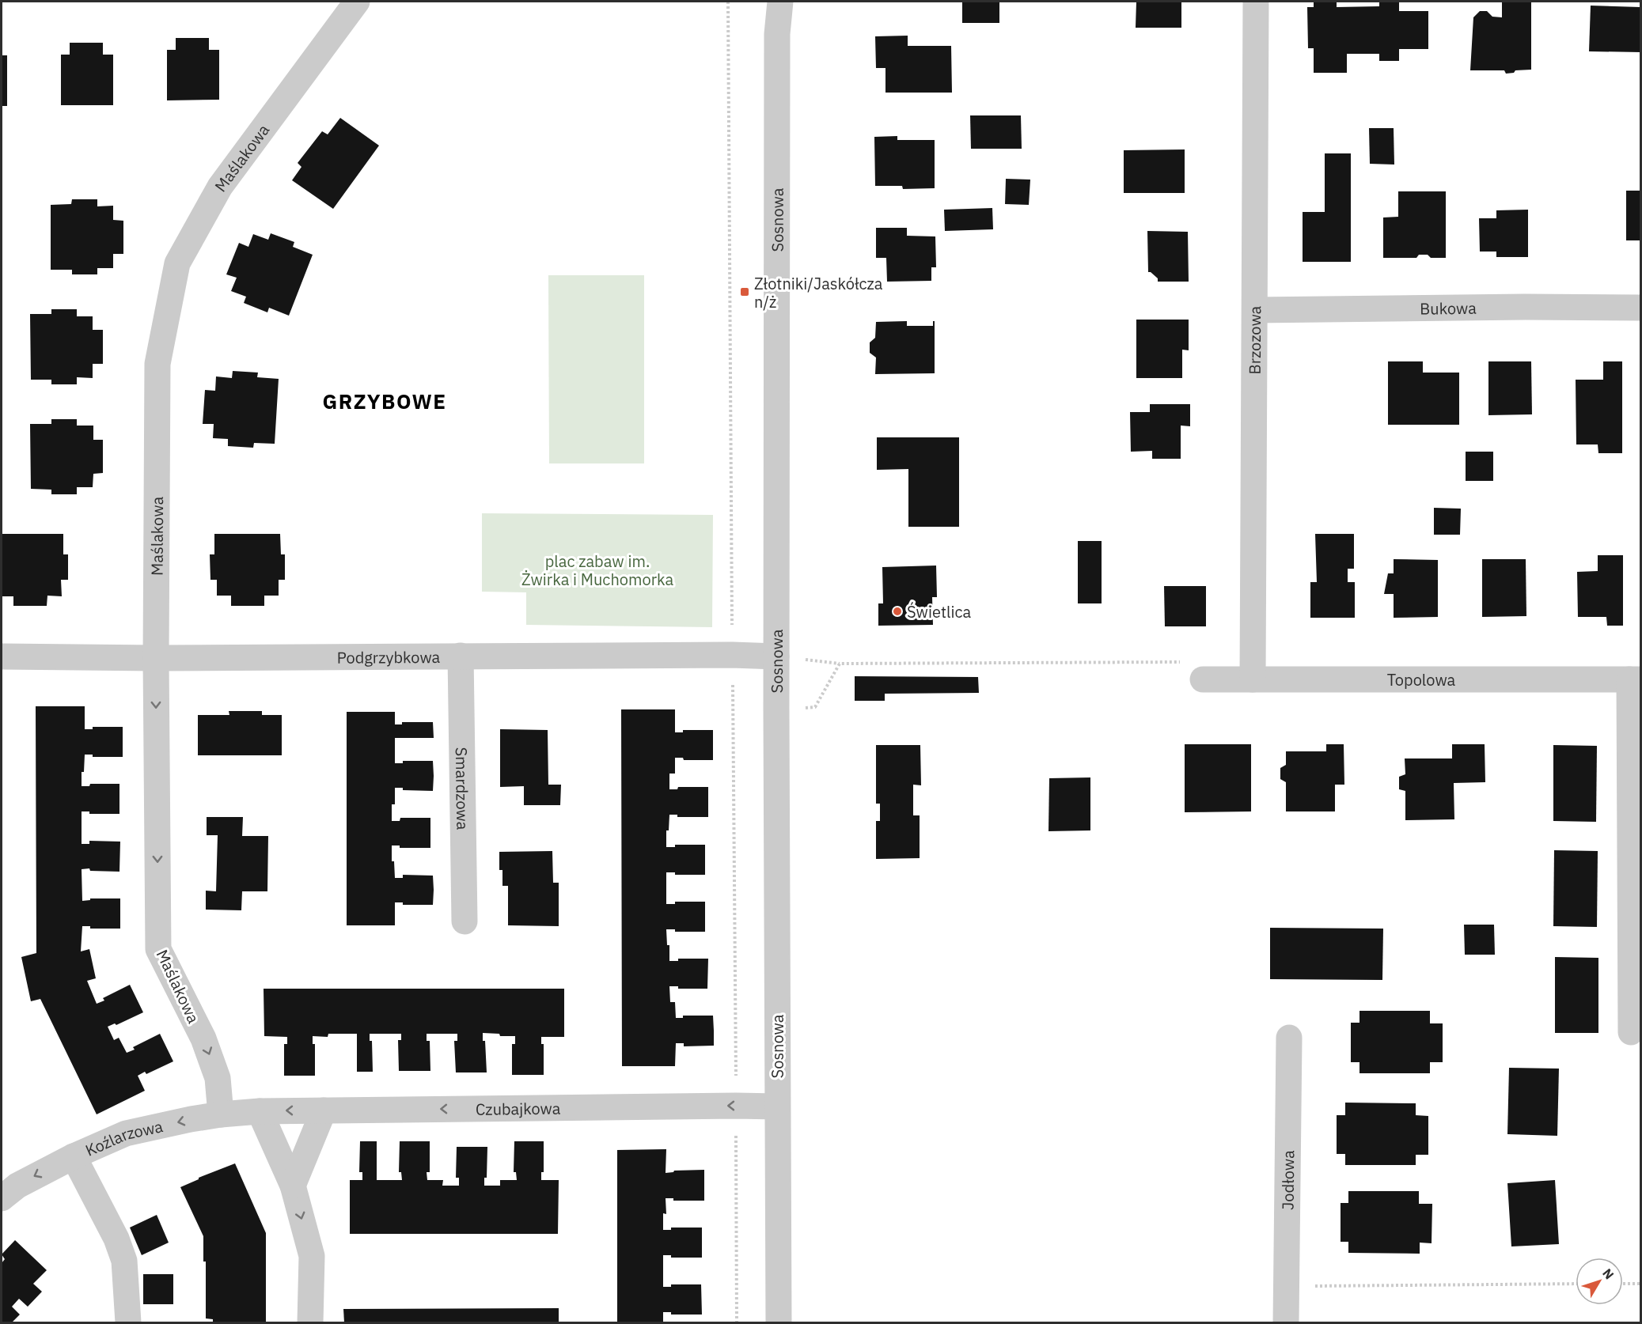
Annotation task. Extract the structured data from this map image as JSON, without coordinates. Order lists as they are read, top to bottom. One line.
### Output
{"streets":{"street":["Maślakowa","Sosnowa","Bukowa","Brzozowa","Podgrzybkowa","Topolowa","Smardzowa","Czubajkowa","Koźlarzowa","Jodłowa"]},"crossings":[["Maślakowa","Podgrzybkowa"],["Maślakowa","Koźlarzowa"],["Sosnowa","Podgrzybkowa"],["Sosnowa","Czubajkowa"],["Bukowa","Brzozowa"],["Brzozowa","Topolowa"],["Podgrzybkowa","Smardzowa"],["Czubajkowa","Koźlarzowa"]],"one_way":["Maślakowa","Czubajkowa","Koźlarzowa"],"districts":["GRZYBOWE"],"parks":["plac zabaw im. Żwirka i Muchomorka"],"places":{"transit":["Złotniki/Jaskółcza n/ż"],"other":["Świetlica"]},"north":"top right"}
